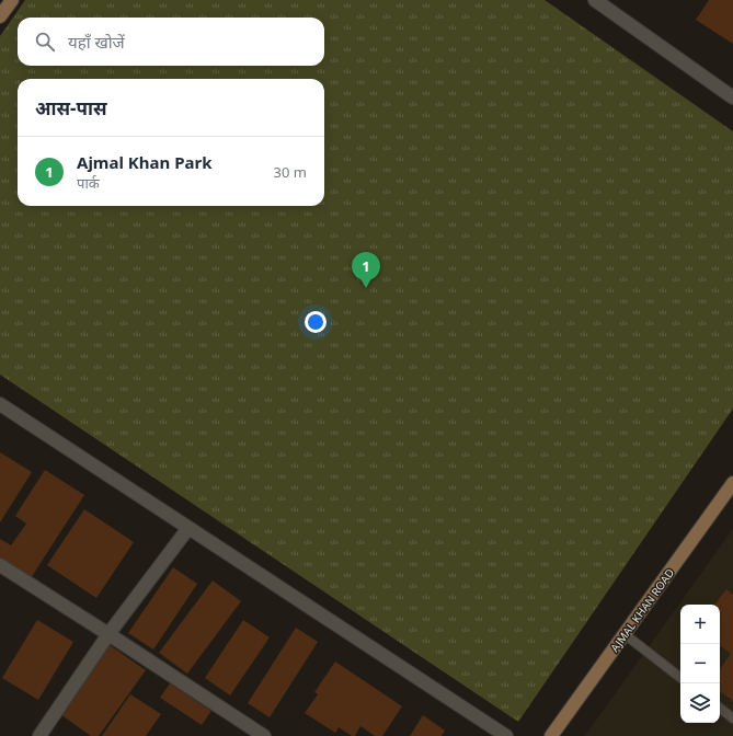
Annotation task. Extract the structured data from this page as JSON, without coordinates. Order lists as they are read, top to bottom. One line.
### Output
{"streets":{"street":["AJMAL KHAN ROAD"]},"page":{"search":"यहाँ खोजें","heading":"आस-पास","list":[{"mark":"1","name":"Ajmal Khan Park","note":"पार्क","value":"30 m"}],"pins":"1","map_buttons":["+","−"]}}
